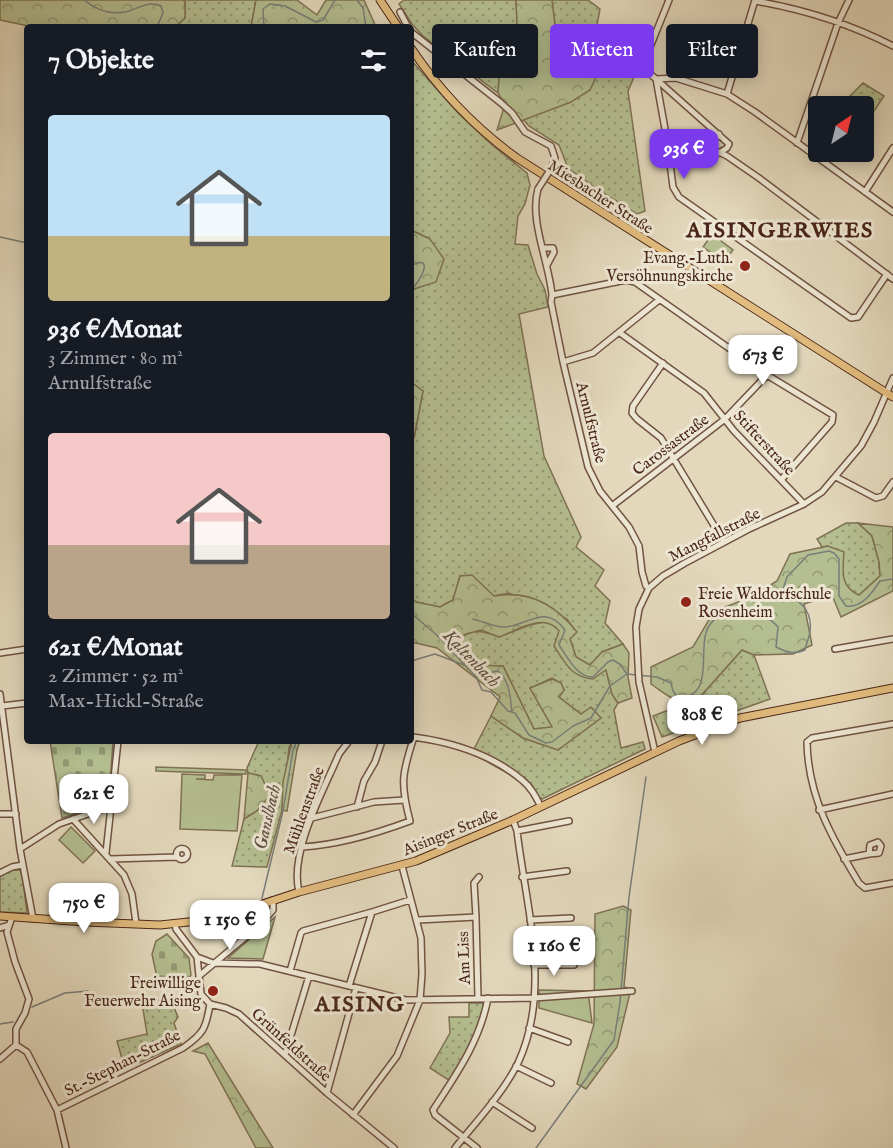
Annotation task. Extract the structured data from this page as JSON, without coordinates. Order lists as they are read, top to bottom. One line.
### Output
{"streets":{"main road":["Miesbacher Straße","Aisinger Straße"],"street":["Arnulfstraße","Stifterstraße","Carossastraße","Mangfallstraße","Mühlenstraße","Am Liss","Grünfeldstraße","St.-Stephan-Straße"]},"crossings":[["Miesbacher Straße","Mangfallstraße"],["Arnulfstraße","Stifterstraße"],["Arnulfstraße","Carossastraße"],["Arnulfstraße","Mangfallstraße"],["Stifterstraße","Carossastraße"],["Stifterstraße","Mangfallstraße"],["Mühlenstraße","Aisinger Straße"],["Grünfeldstraße","St.-Stephan-Straße"]],"districts":["AISINGERWIES","AISING"],"water":["Kaltenbach","Ganslbach"],"places":["Evang.-Luth. Versöhnungskirche","Freie Waldorfschule Rosenheim","Freiwillige Feuerwehr Aising"],"north":"top right","page":{"chip":["Kaufen","Mieten","Filter"],"heading":"7 Objekte","list":[{"name":"936 €/Monat","note":"3 Zimmer · 80 m² · Arnulfstraße"},{"name":"621 €/Monat","note":"2 Zimmer · 52 m² · Max-Hickl-Straße"}],"price":["936 €","673 €","808 €","621 €","750 €","1 150 €","1 160 €"]}}
